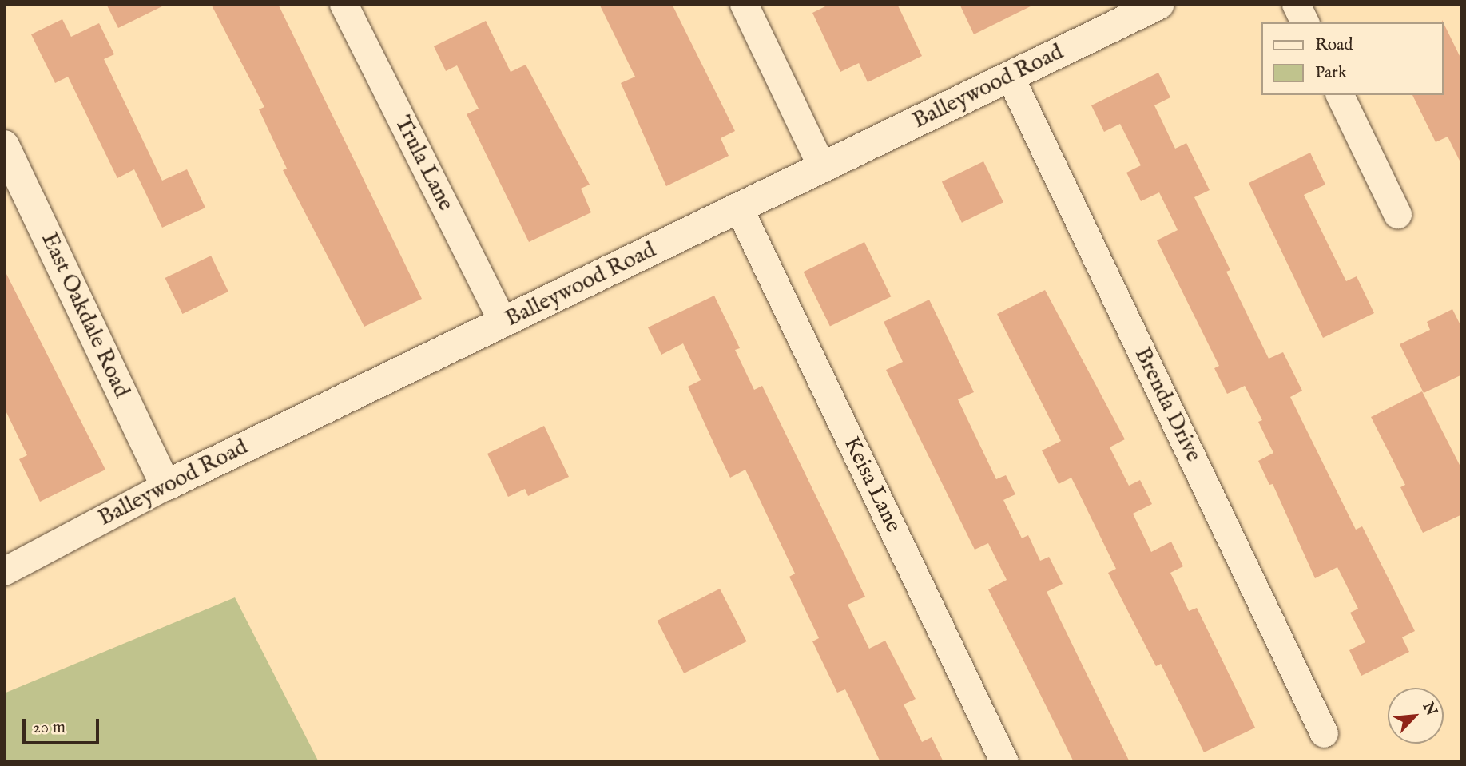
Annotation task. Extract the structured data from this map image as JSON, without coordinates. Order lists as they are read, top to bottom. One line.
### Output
{"streets":{"street":["Balleywood Road","Trula Lane","East Oakdale Road","Brenda Drive","Keisa Lane"]},"crossings":[["Balleywood Road","Trula Lane"],["Balleywood Road","East Oakdale Road"],["Balleywood Road","Brenda Drive"],["Balleywood Road","Keisa Lane"]],"legend":["Road","Park"],"scale_bar":"20 m","north":"top right"}
